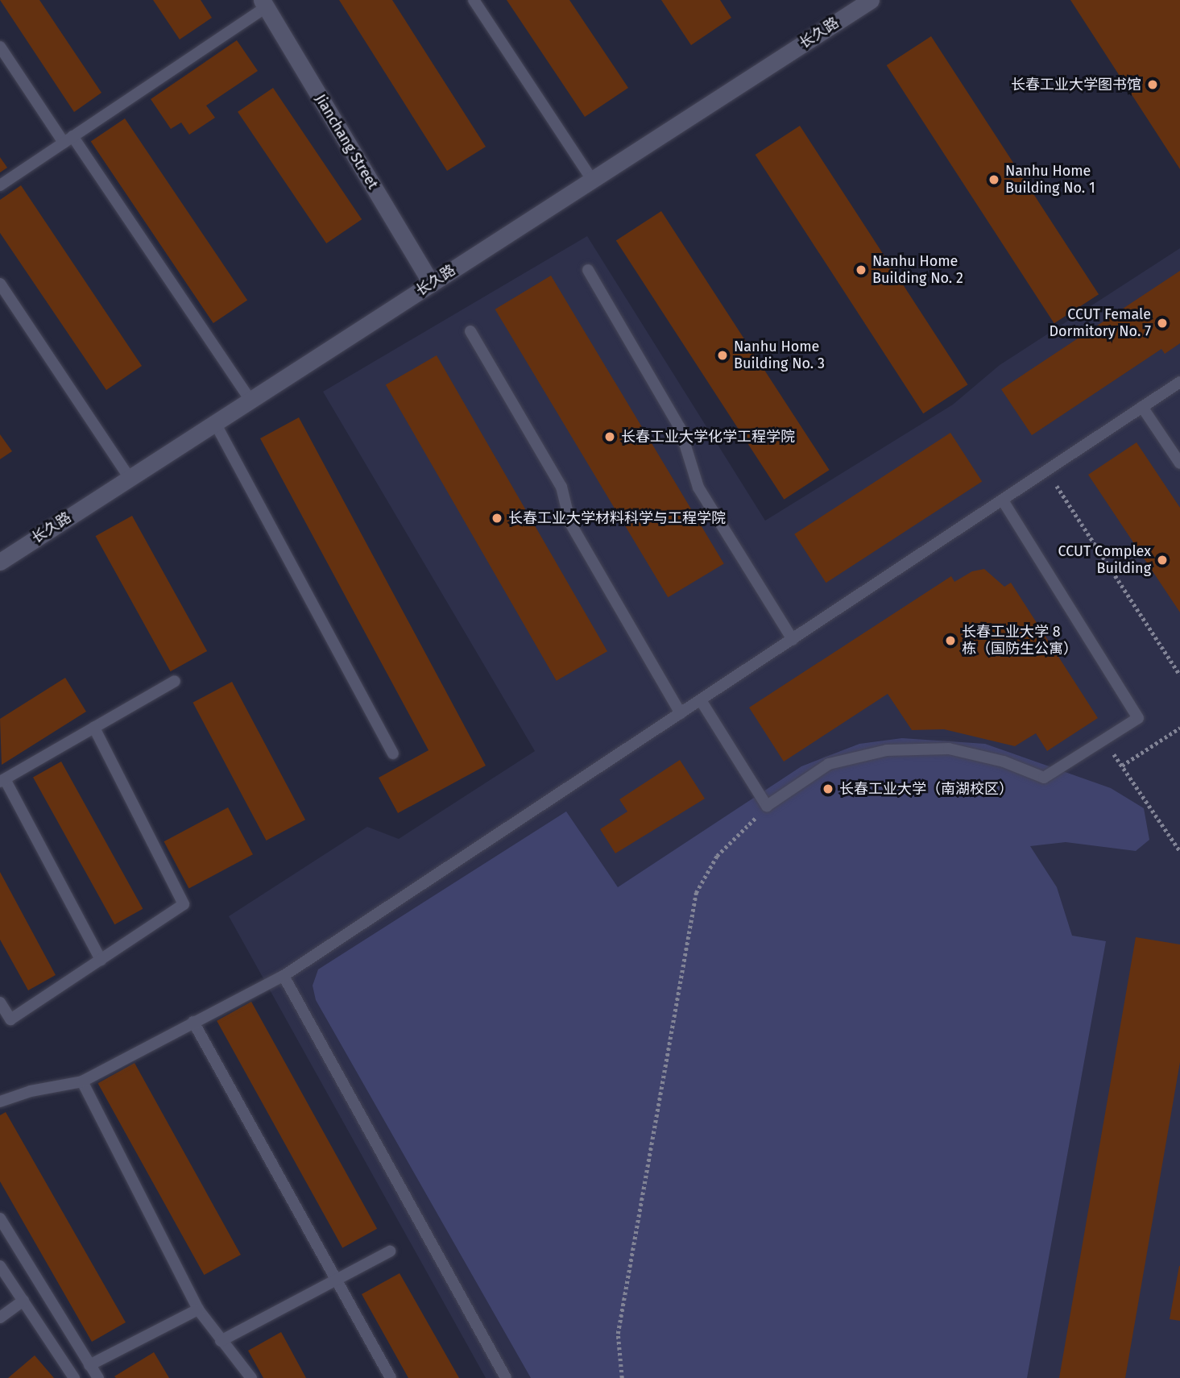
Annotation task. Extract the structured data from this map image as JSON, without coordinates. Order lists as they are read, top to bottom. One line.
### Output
{"streets":{"street":["长久路","Jianchang Street"]},"crossings":[["长久路","Jianchang Street"]],"places":["长春工业大学图书馆","Nanhu Home Building No. 1","Nanhu Home Building No. 2","CCUT Female Dormitory No. 7","Nanhu Home Building No. 3","长春工业大学化学工程学院","长春工业大学材料科学与工程学院","CCUT Complex Building","长春工业大学 8 栋（国防生公寓）","长春工业大学（南湖校区）"]}
